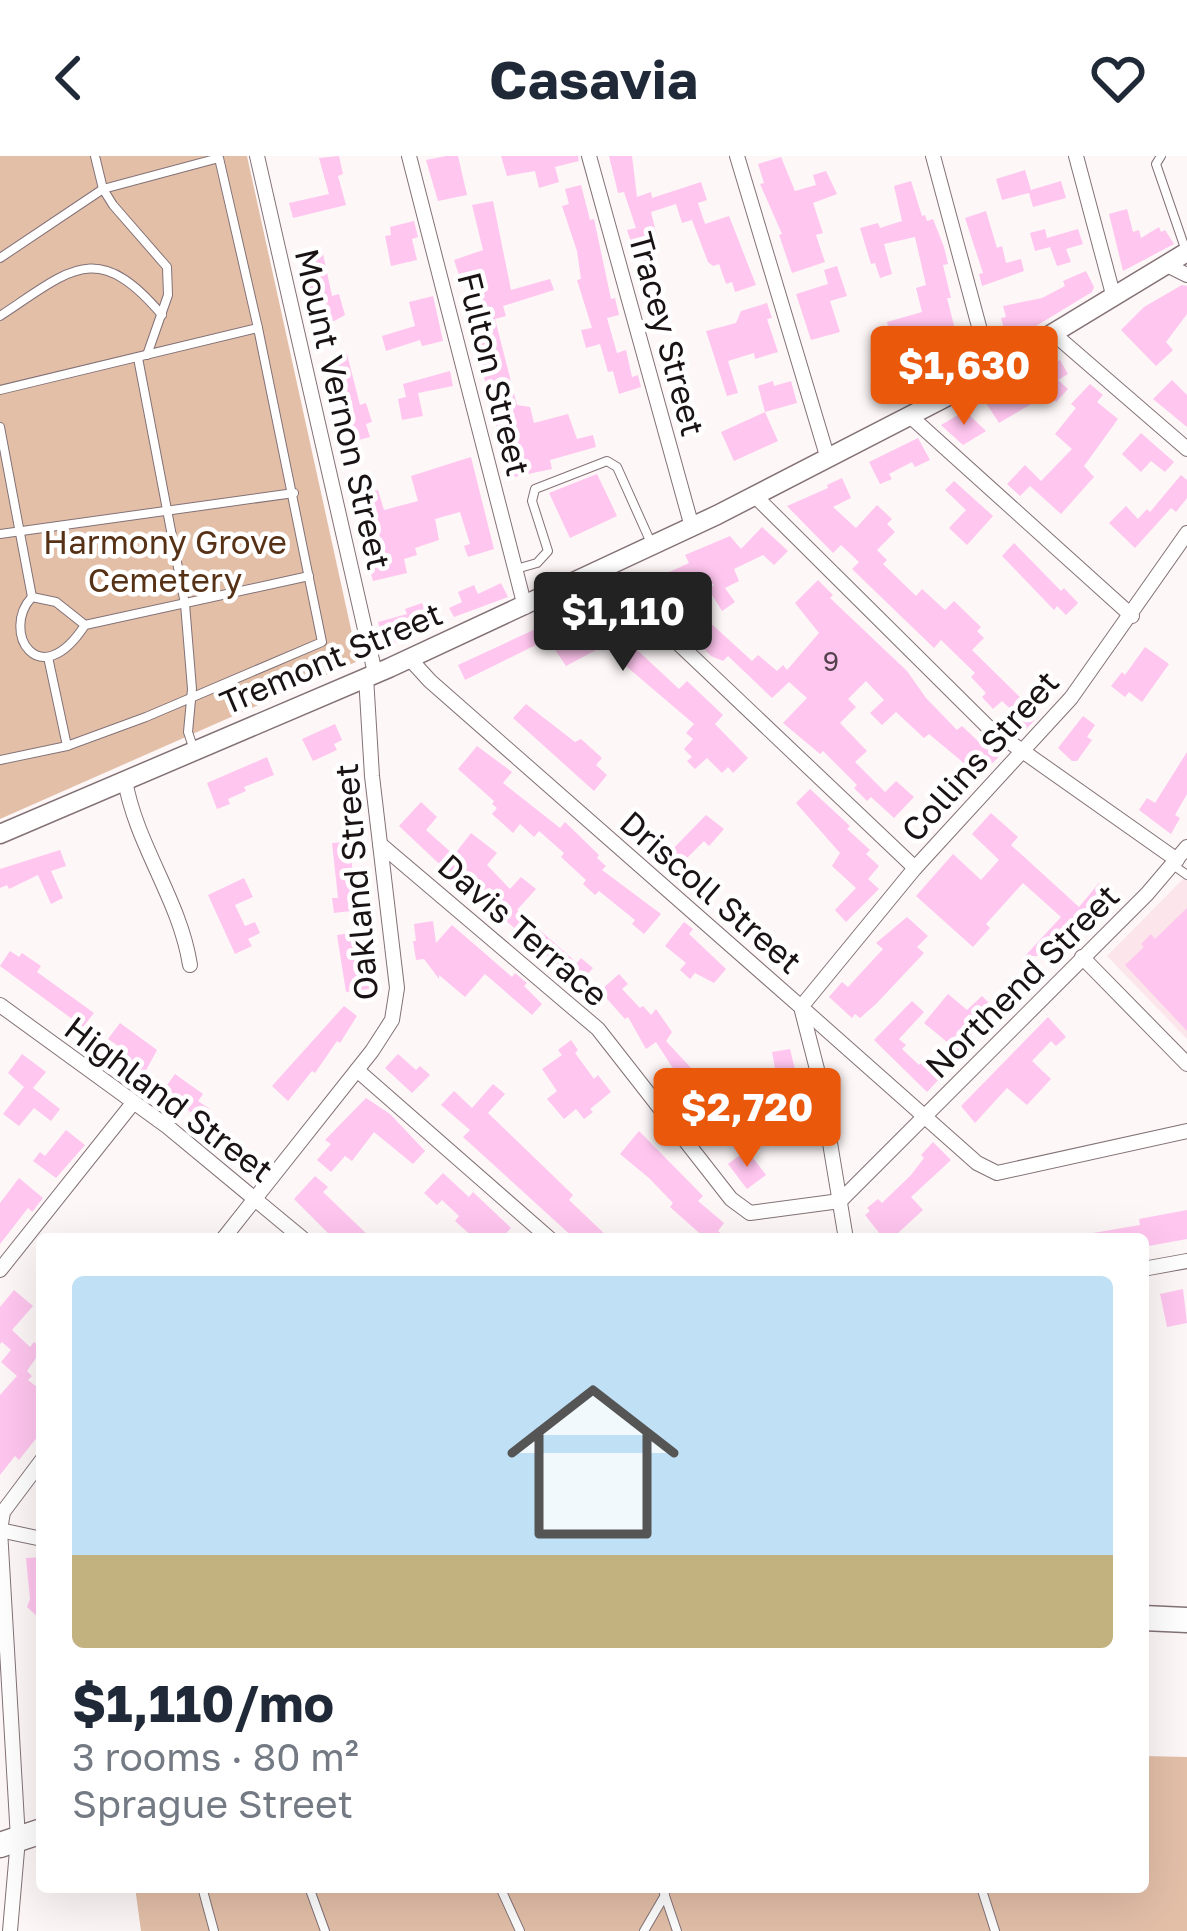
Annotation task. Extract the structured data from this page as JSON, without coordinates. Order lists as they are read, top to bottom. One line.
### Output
{"streets":{"street":["Tracey Street","Fulton Street","Mount Vernon Street","Tremont Street","Collins Street","Oakland Street","Driscoll Street","Davis Terrace","Northend Street","Highland Street"]},"crossings":[["Tracey Street","Tremont Street"],["Fulton Street","Tremont Street"],["Mount Vernon Street","Tremont Street"],["Mount Vernon Street","Oakland Street"],["Tremont Street","Oakland Street"],["Tremont Street","Driscoll Street"],["Collins Street","Driscoll Street"],["Oakland Street","Davis Terrace"],["Oakland Street","Highland Street"],["Driscoll Street","Davis Terrace"],["Driscoll Street","Northend Street"],["Davis Terrace","Northend Street"]],"parks":["Harmony Grove Cemetery"],"house_numbers":["9"],"page":{"header":"Casavia","price":["$1,630","$1,110","$2,720"],"list":[{"name":"$1,110/mo","note":"3 rooms · 80 m² · Sprague Street"}]}}
